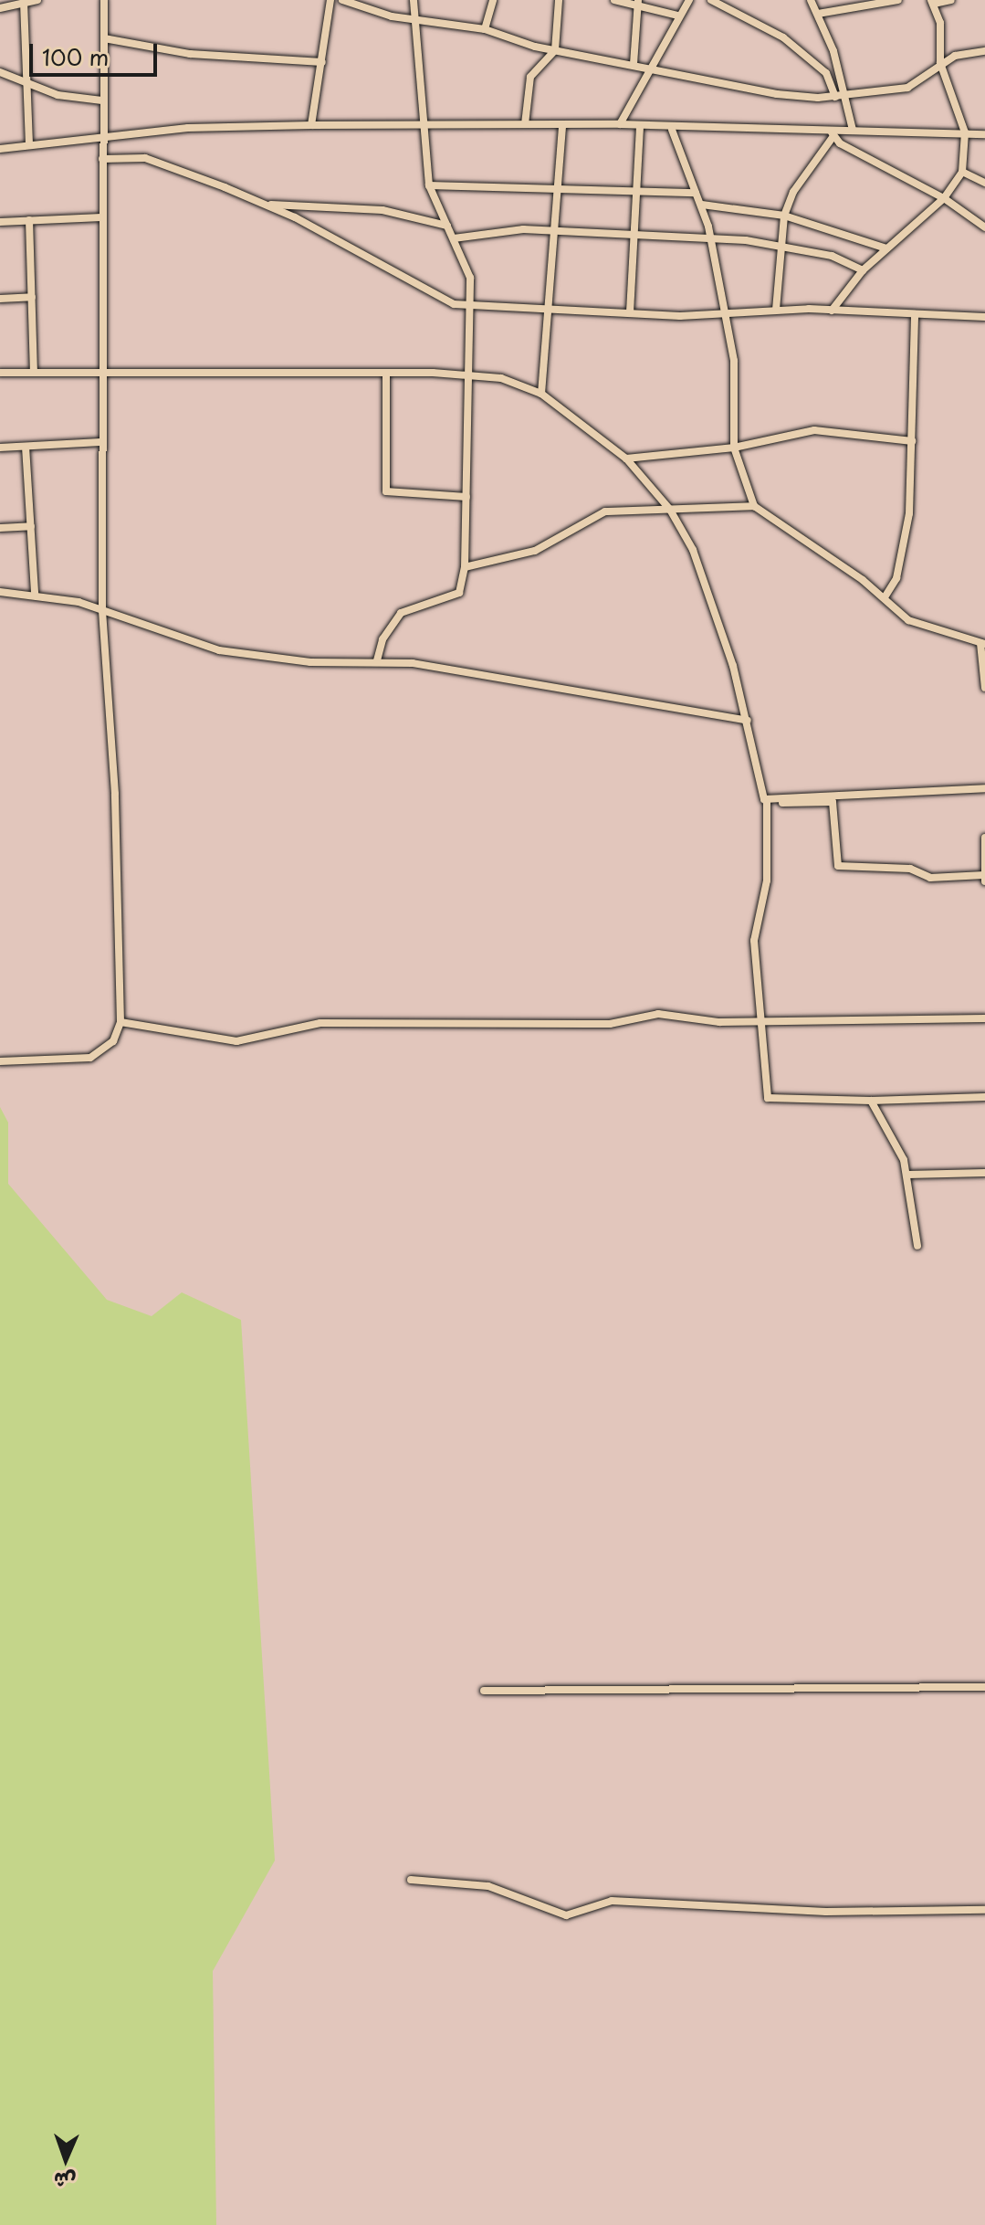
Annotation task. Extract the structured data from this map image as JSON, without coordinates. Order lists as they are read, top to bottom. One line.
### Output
{"scale_bar":"100 m","north":"bottom"}
